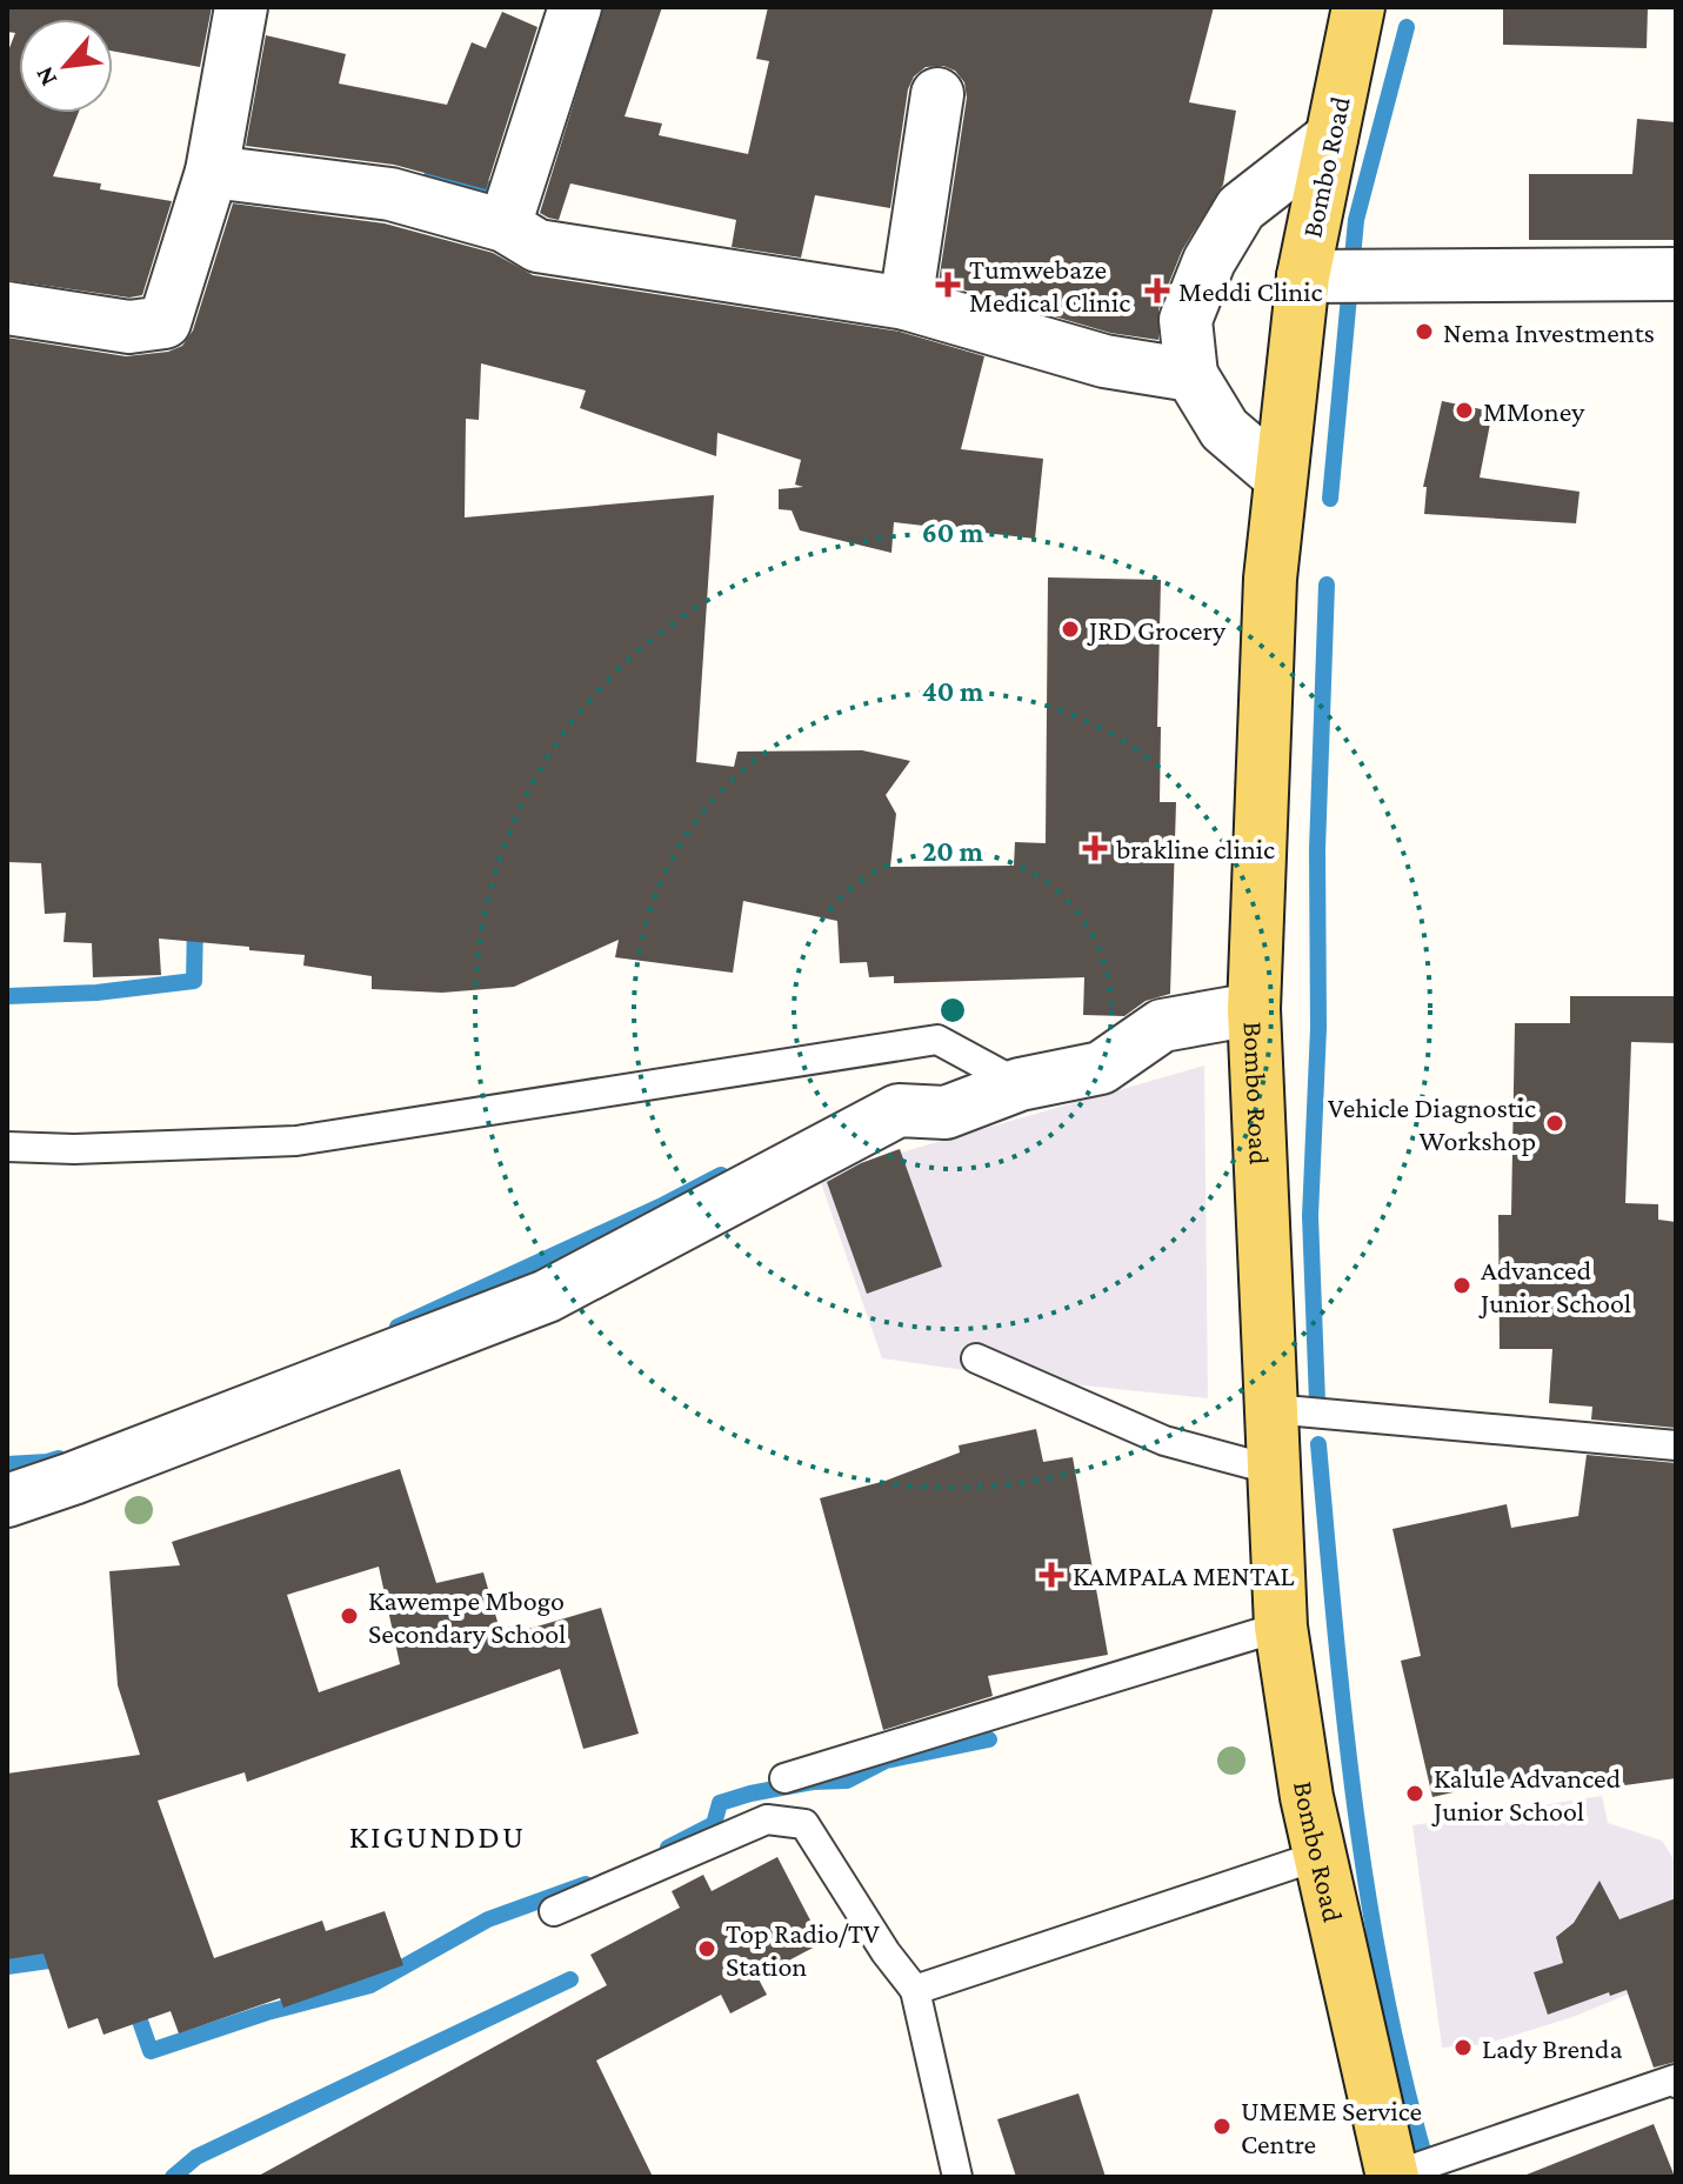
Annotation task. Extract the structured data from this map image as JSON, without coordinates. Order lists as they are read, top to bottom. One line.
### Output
{"streets":{"main road":["Bombo Road"]},"districts":["KIGUNDDU"],"places":{"health":["Tumwebaze Medical Clinic","Meddi Clinic","brakline clinic","KAMPALA MENTAL"],"other":["Nema Investments","MMoney","JRD Grocery","Vehicle Diagnostic Workshop","Advanced Junior School","Kawempe Mbogo Secondary School","Kalule Advanced Junior School","Top Radio/TV Station","Lady Brenda","UMEME Service Centre"]},"north":"bottom left","rings":["60 m","40 m","20 m"]}
